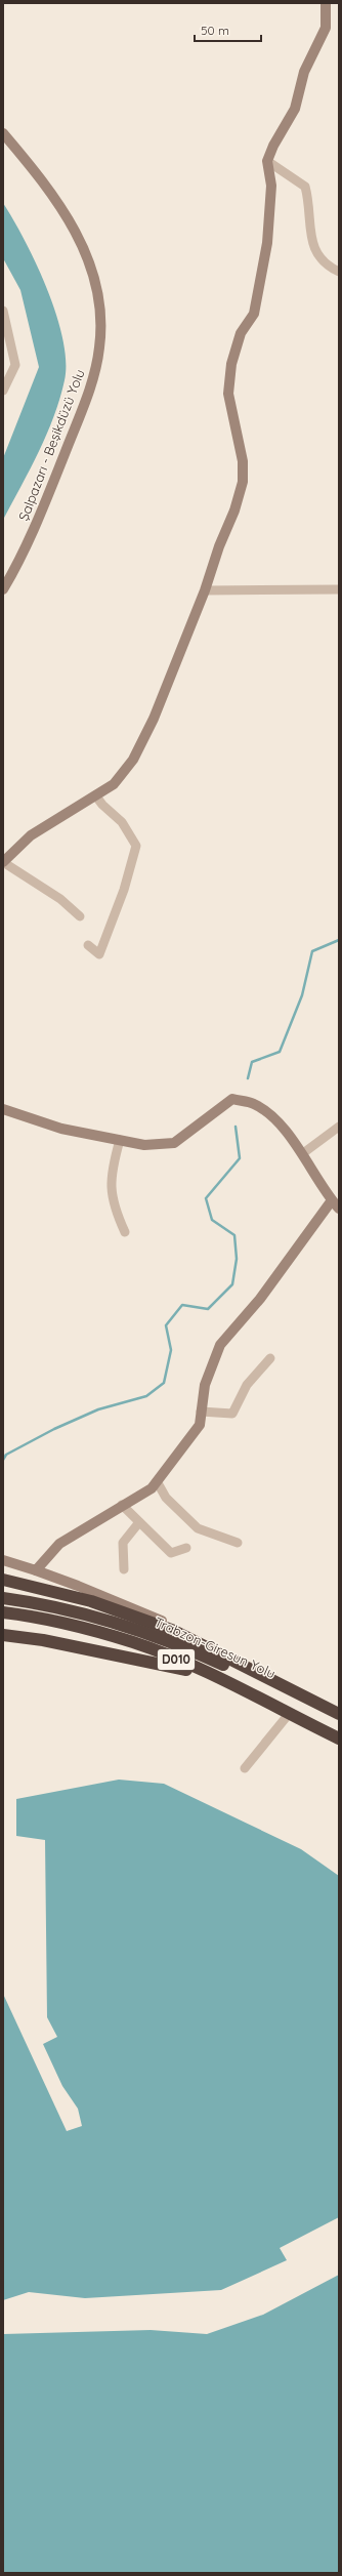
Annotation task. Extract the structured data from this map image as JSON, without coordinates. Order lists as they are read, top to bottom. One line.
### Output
{"streets":{"highway":["Trabzon-Giresun Yolu","D010"],"street":["Şalpazarı - Beşikdüzü Yolu"]},"scale_bar":"50 m"}
